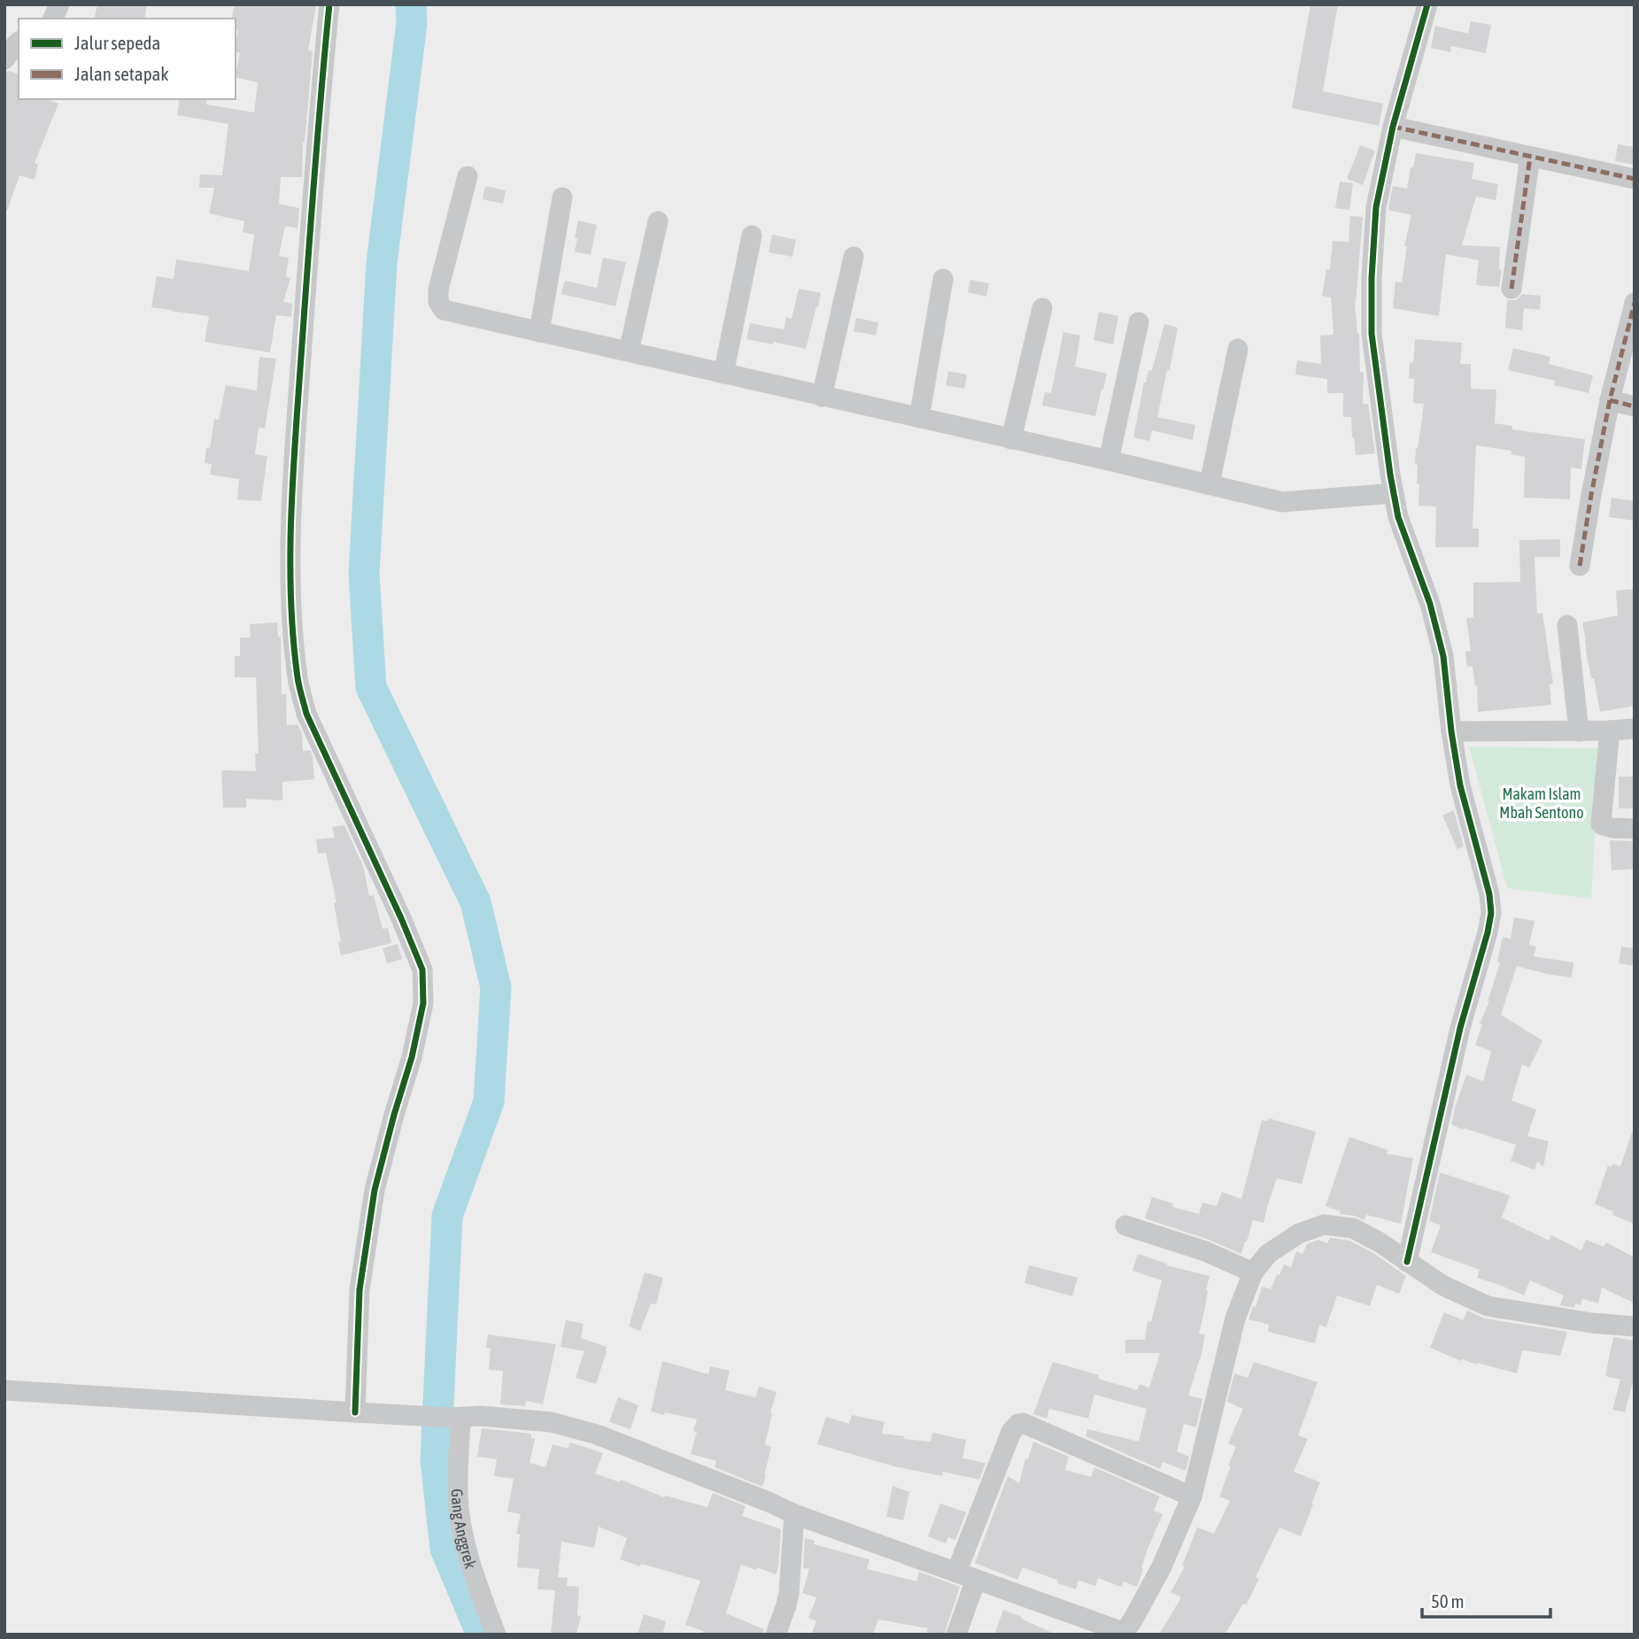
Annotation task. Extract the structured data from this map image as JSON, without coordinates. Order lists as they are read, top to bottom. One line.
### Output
{"streets":{"street":["Gang Anggrek"]},"parks":["Makam Islam Mbah Sentono"],"legend":["Jalur sepeda","Jalan setapak"],"scale_bar":"50 m"}
